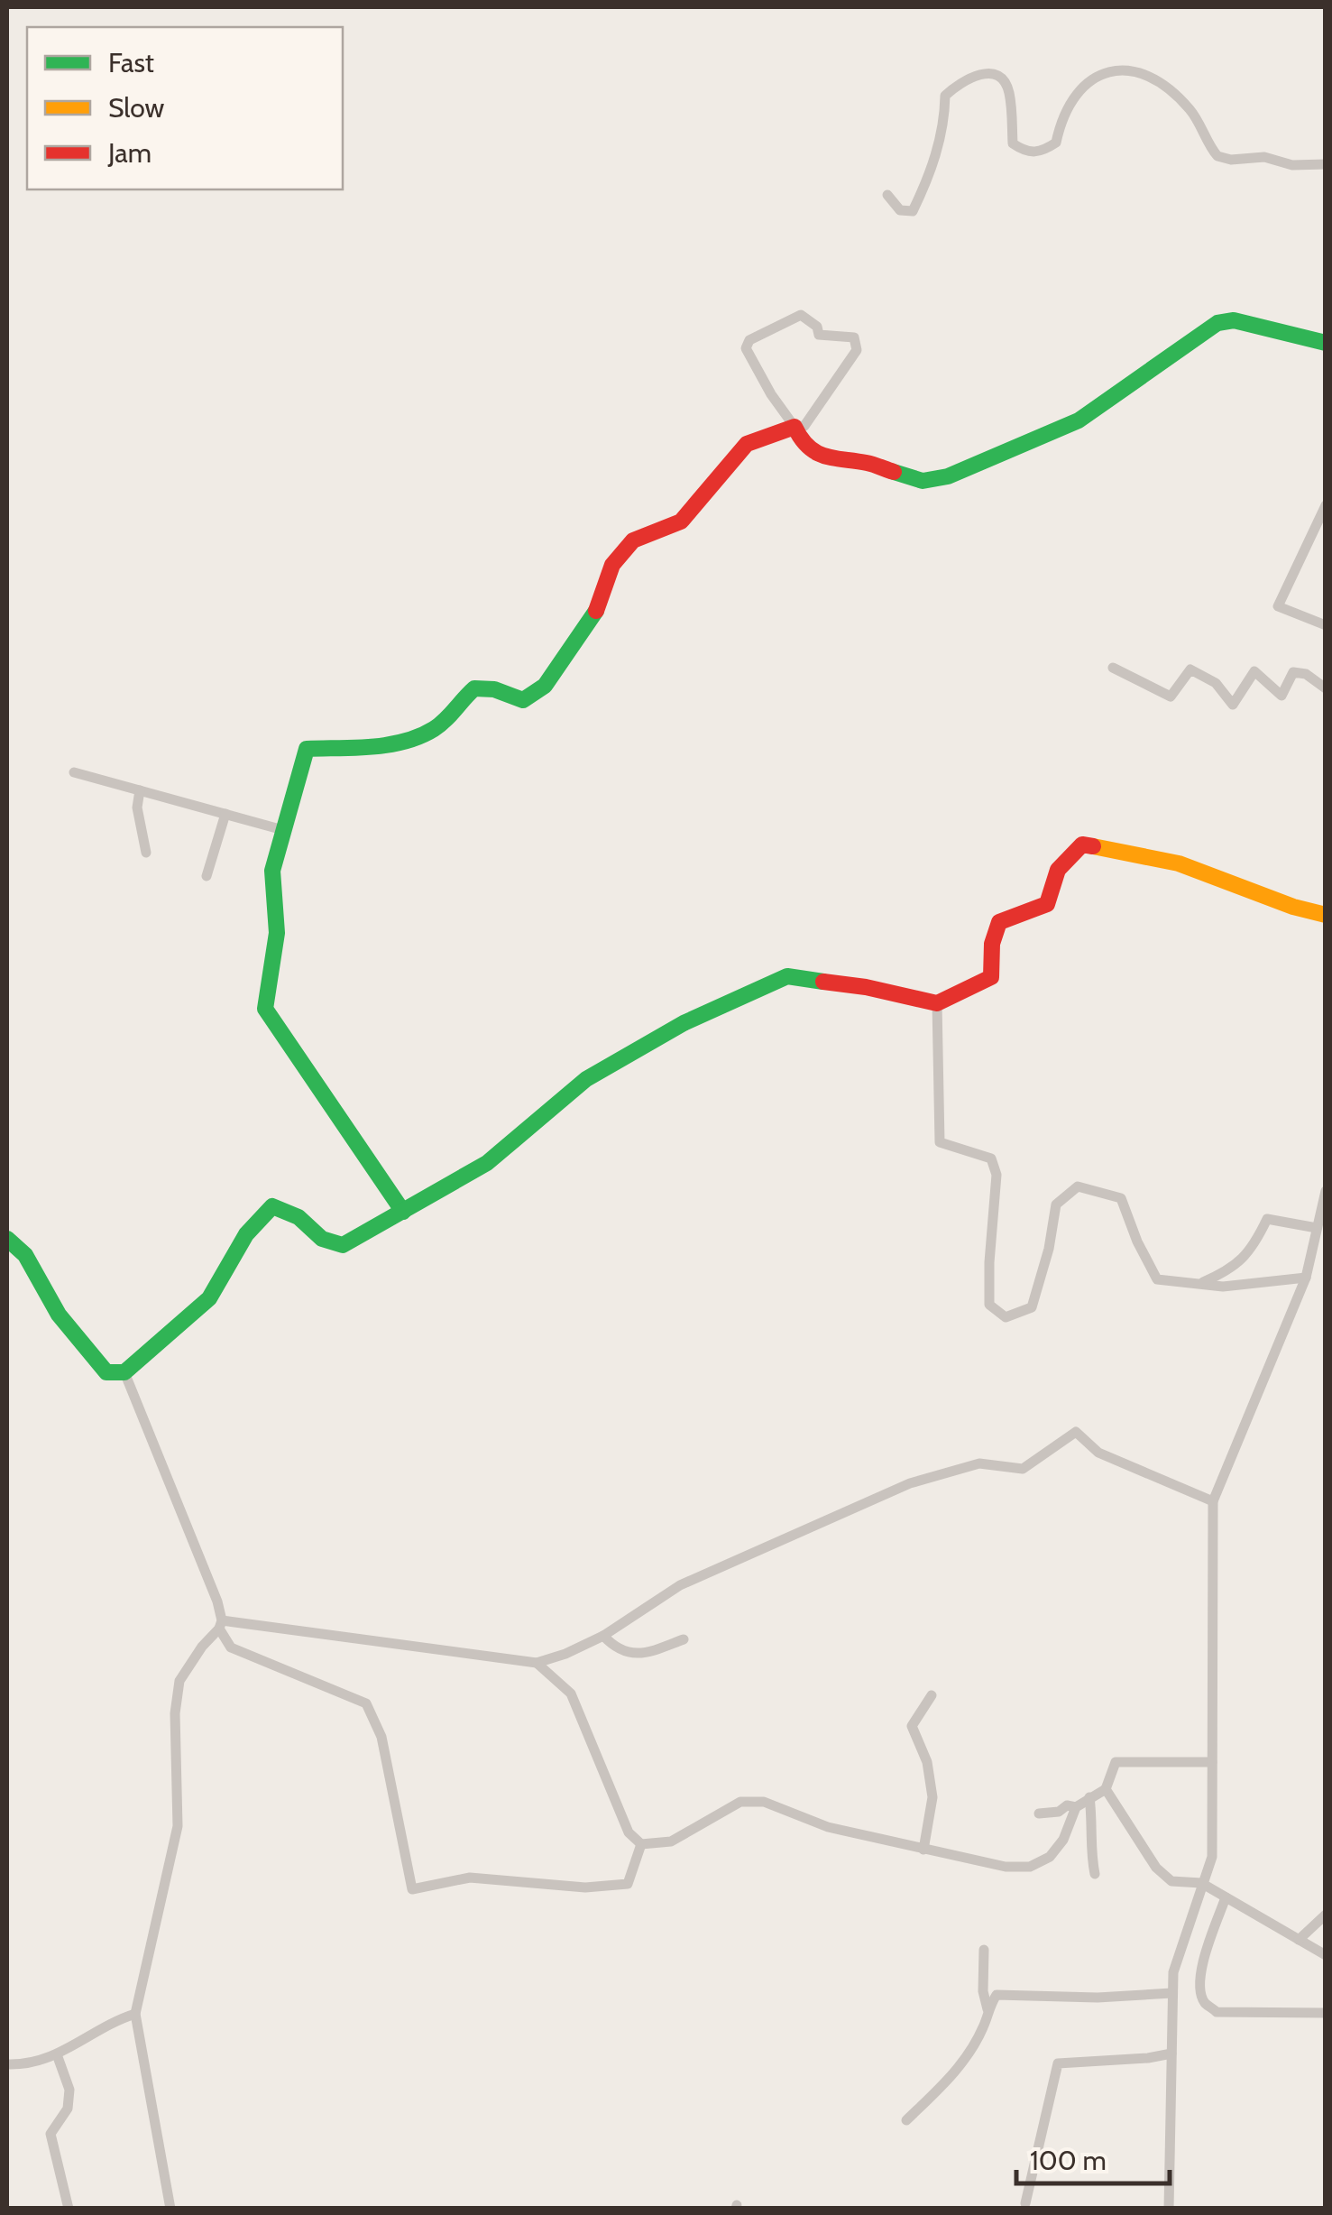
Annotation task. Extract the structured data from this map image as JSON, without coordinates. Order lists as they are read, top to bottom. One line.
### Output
{"legend":["Fast","Slow","Jam"],"scale_bar":"100 m"}
